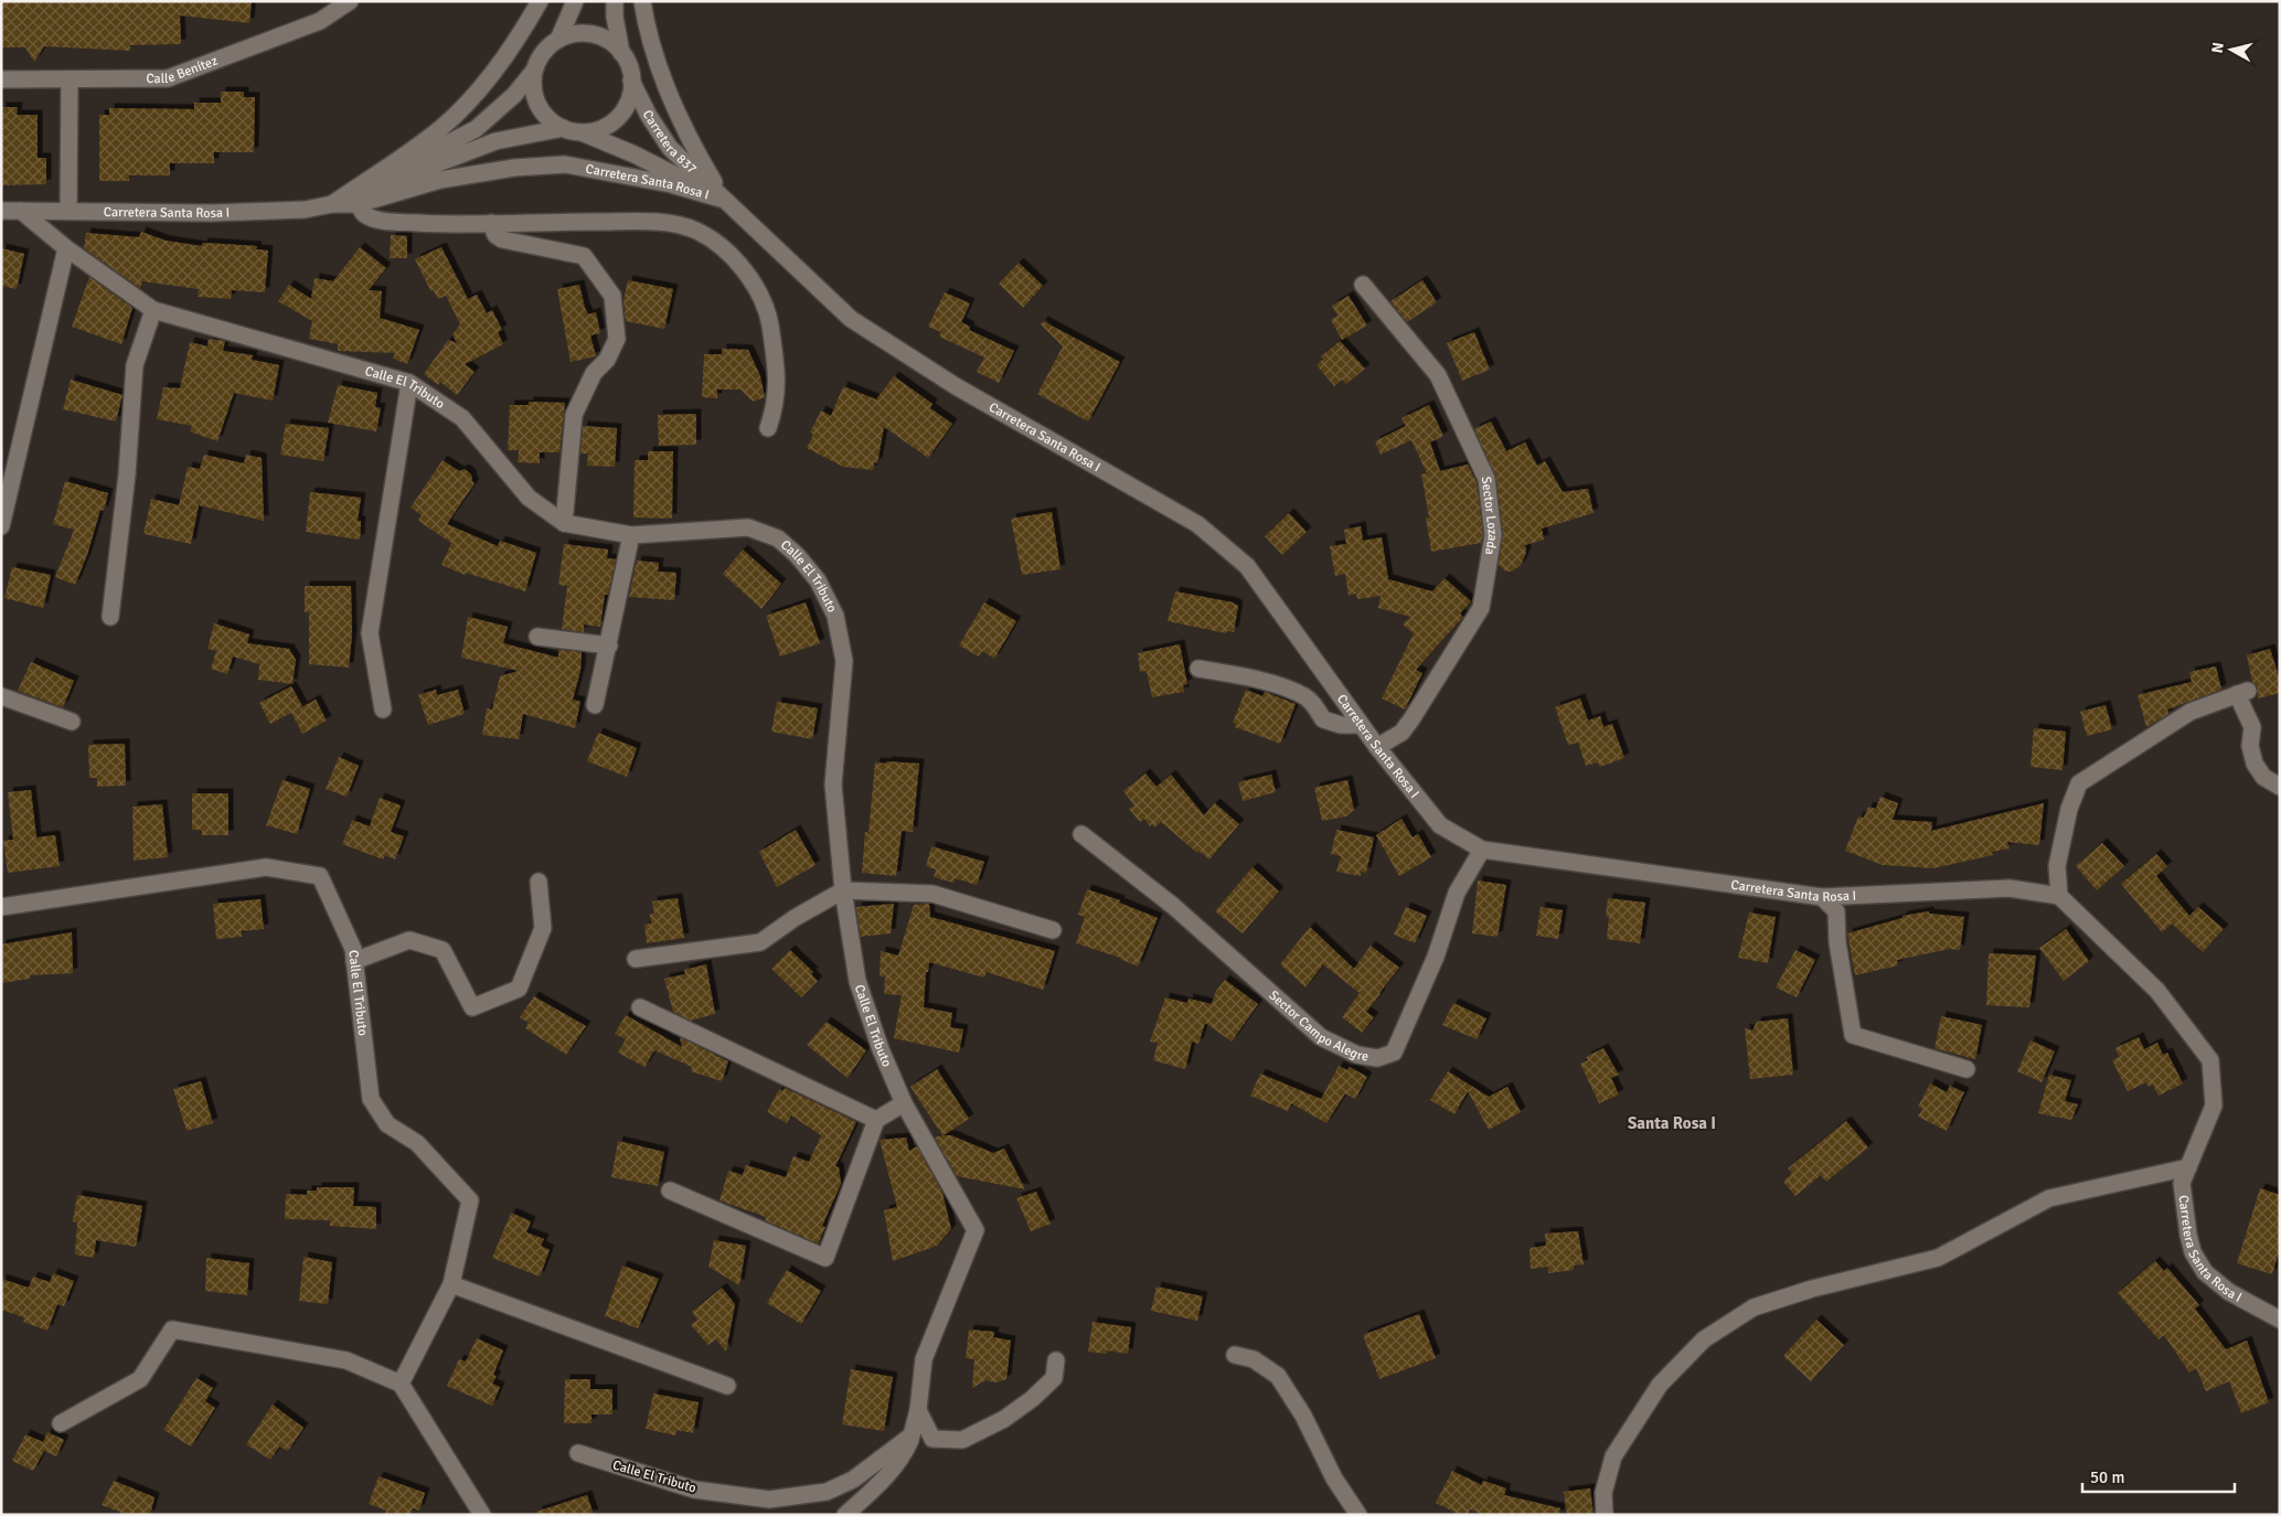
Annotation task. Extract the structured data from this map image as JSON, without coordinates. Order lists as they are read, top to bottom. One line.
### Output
{"streets":{"street":["Calle Benítez","Carretera 837","Carretera Santa Rosa I","Calle El Tributo","Sector Lozada","Sector Campo Alegre"]},"crossings":[["Carretera 837","Carretera Santa Rosa I"],["Carretera Santa Rosa I","Calle El Tributo"],["Carretera Santa Rosa I","Sector Lozada"],["Carretera Santa Rosa I","Sector Campo Alegre"]],"districts":["Santa Rosa I"],"scale_bar":"50 m","north":"left"}
